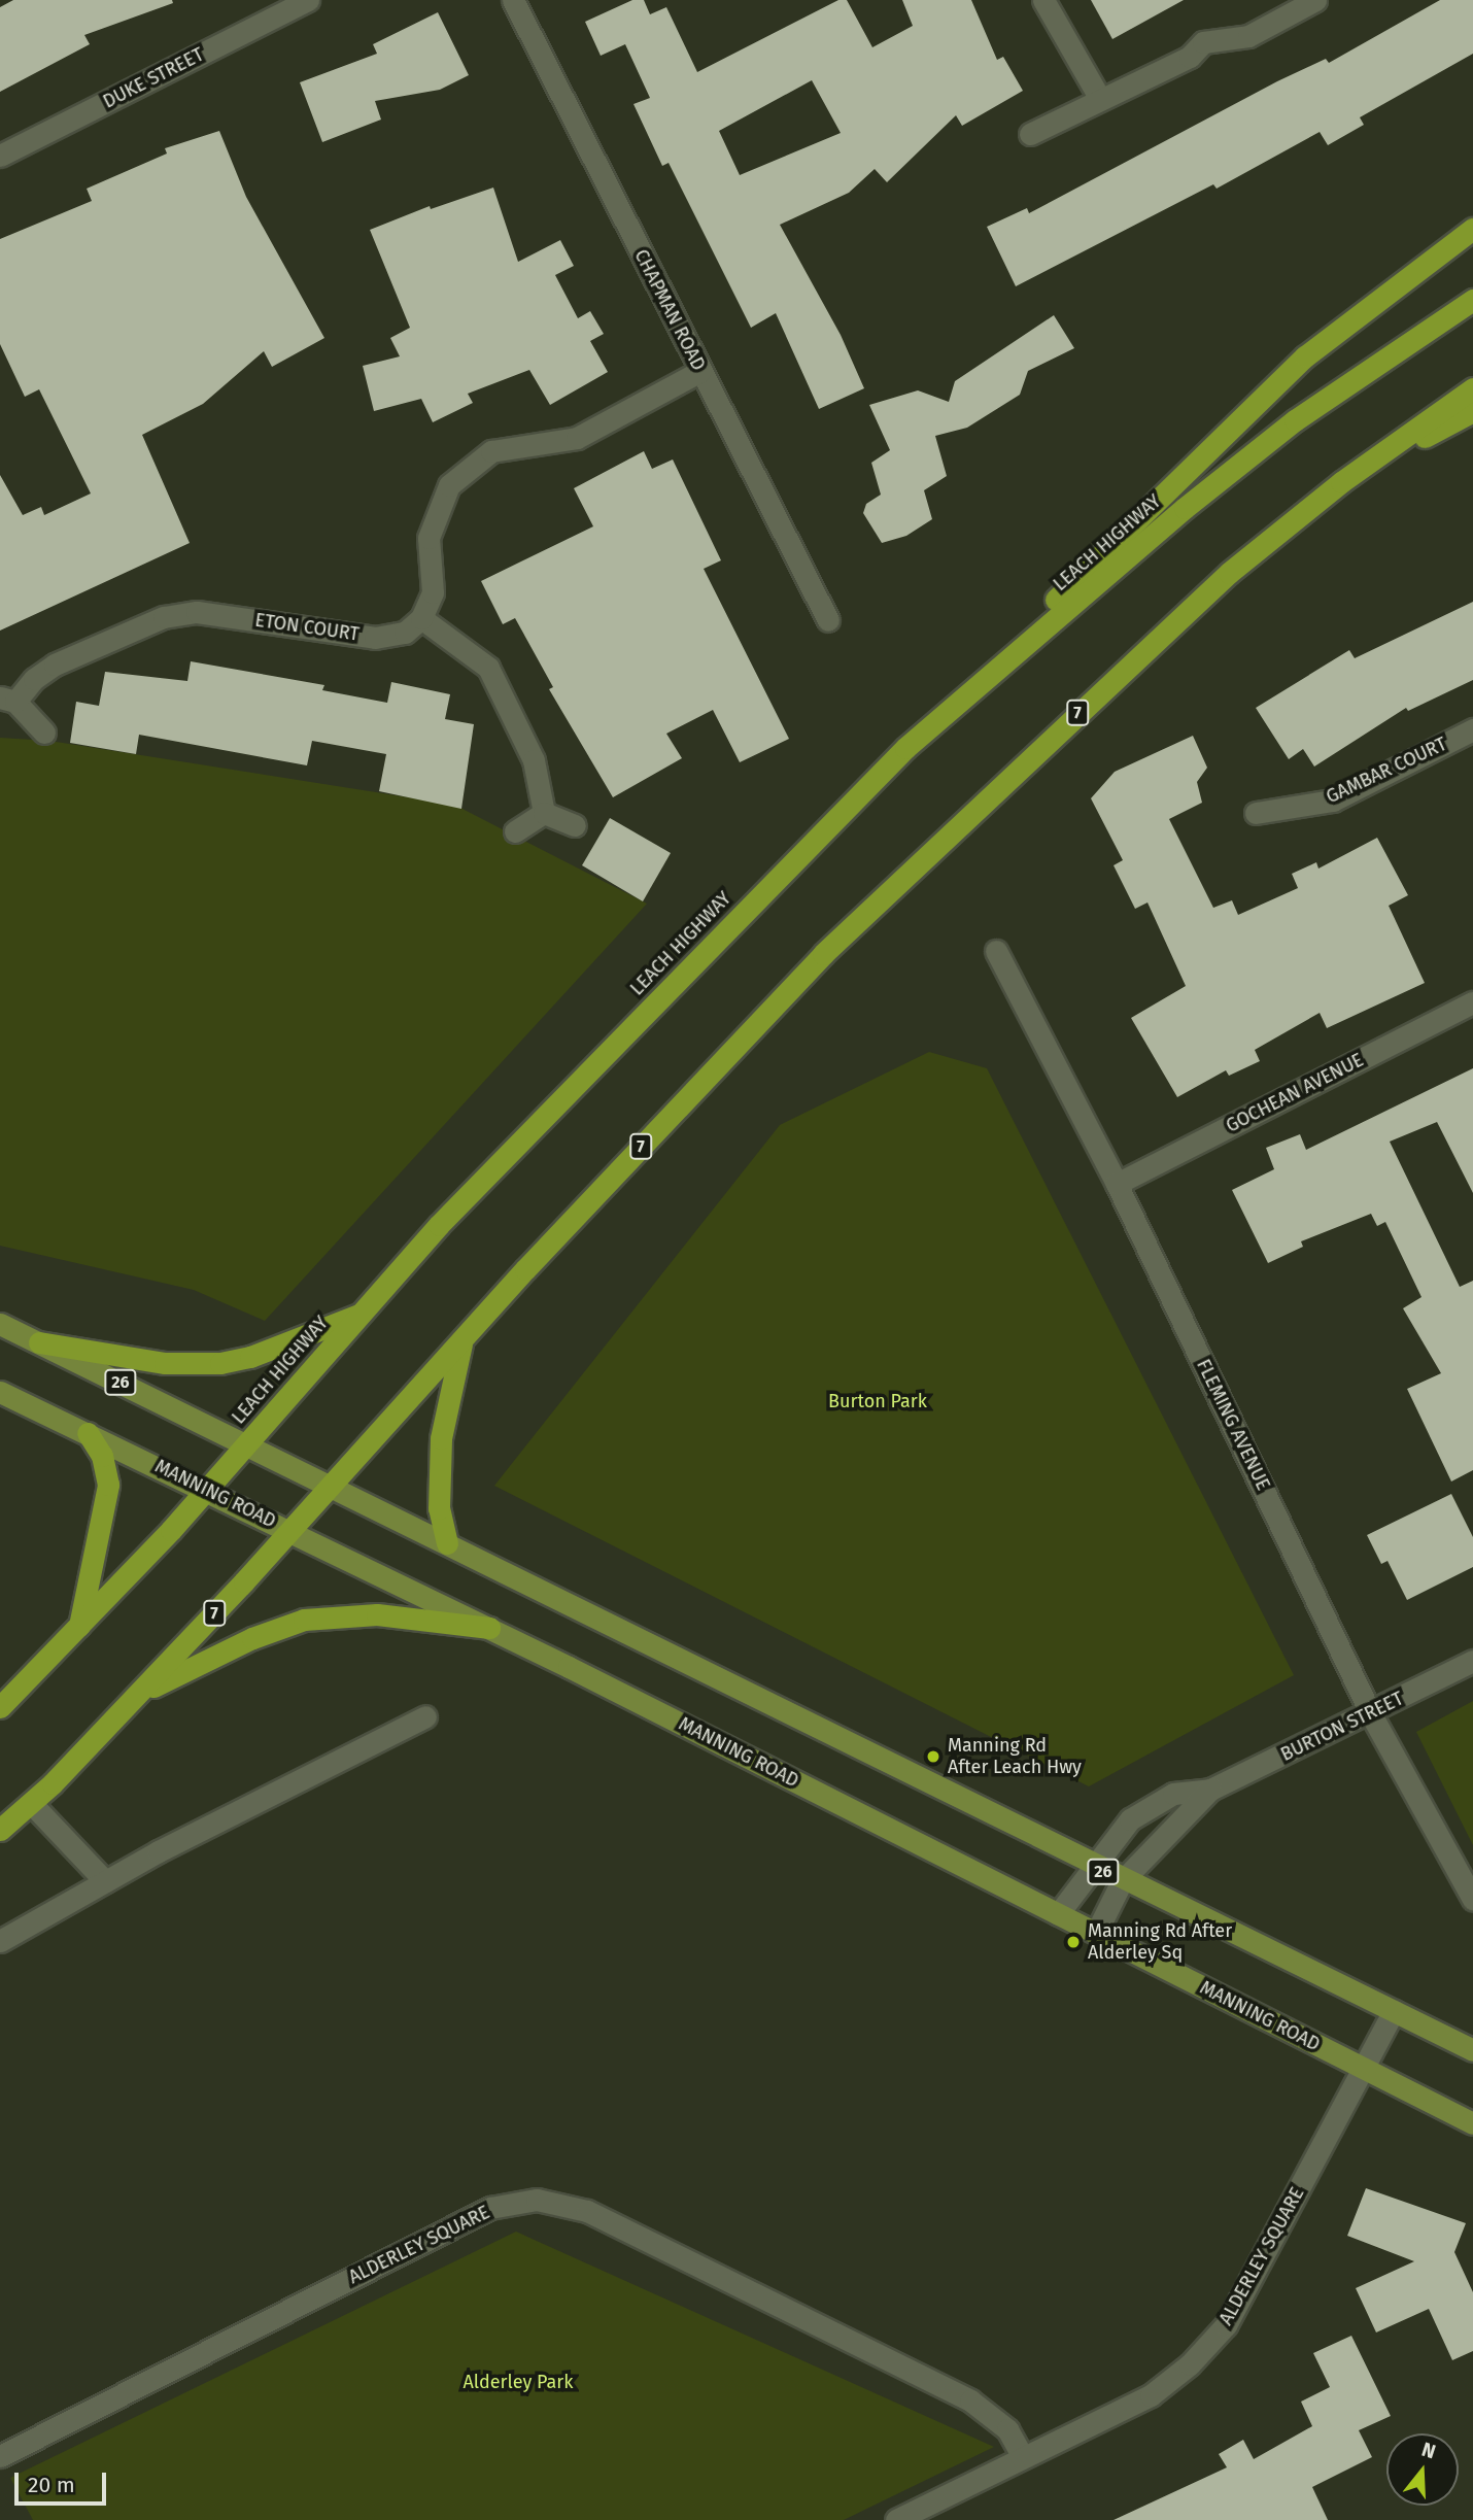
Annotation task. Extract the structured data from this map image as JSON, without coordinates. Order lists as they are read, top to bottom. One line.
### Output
{"streets":{"highway":["LEACH HIGHWAY","7"],"main road":["26","MANNING ROAD"],"street":["DUKE STREET","CHAPMAN ROAD","ETON COURT","GAMBAR COURT","GOCHEAN AVENUE","FLEMING AVENUE","BURTON STREET","ALDERLEY SQUARE"]},"crossings":[["LEACH HIGHWAY","26"],["LEACH HIGHWAY","MANNING ROAD"],["7","26"],["7","MANNING ROAD"],["GOCHEAN AVENUE","FLEMING AVENUE"],["26","BURTON STREET"],["26","ALDERLEY SQUARE"],["FLEMING AVENUE","BURTON STREET"],["MANNING ROAD","BURTON STREET"],["MANNING ROAD","ALDERLEY SQUARE"]],"parks":["Burton Park","Alderley Park"],"places":["Manning Rd After Leach Hwy","Manning Rd After Alderley Sq"],"scale_bar":"20 m","north":"top"}
